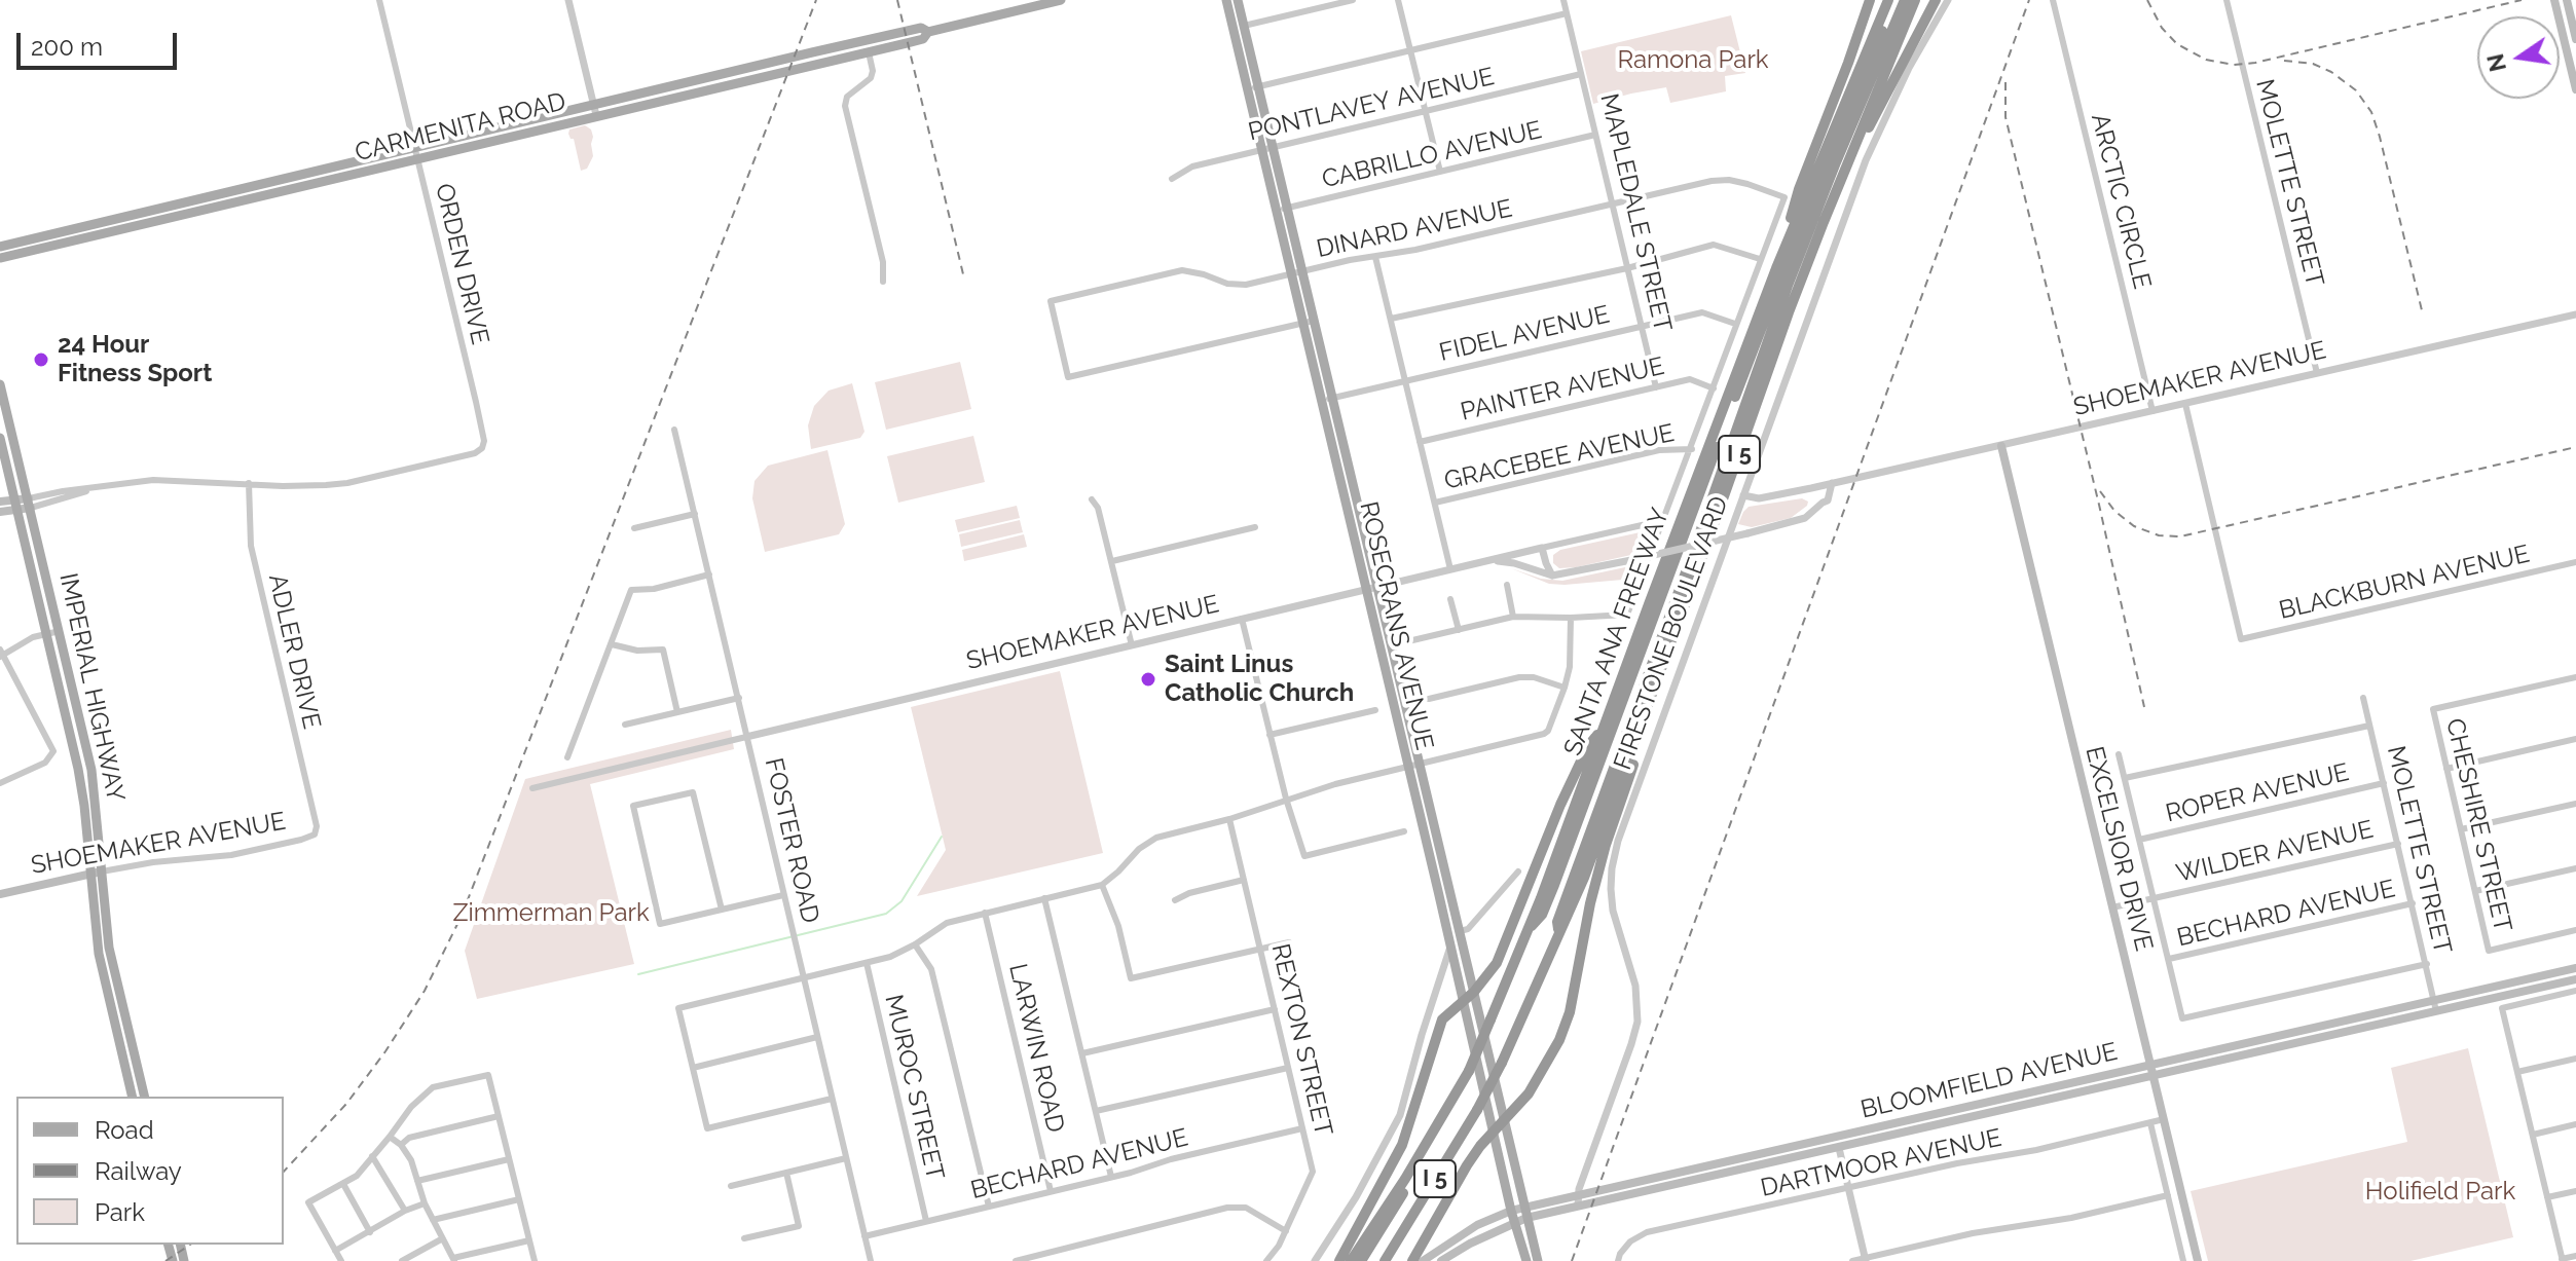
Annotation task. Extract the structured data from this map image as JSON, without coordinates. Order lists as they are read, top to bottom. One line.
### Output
{"streets":{"highway":["I 5","SANTA ANA FREEWAY"],"main road":["CARMENITA ROAD","SHOEMAKER AVENUE","ROSECRANS AVENUE","IMPERIAL HIGHWAY","EXCELSIOR DRIVE","BLOOMFIELD AVENUE"],"street":["PONTLAVEY AVENUE","CABRILLO AVENUE","MOLETTE STREET","ARCTIC CIRCLE","MAPLEDALE STREET","DINARD AVENUE","ORDEN DRIVE","FIDEL AVENUE","PAINTER AVENUE","GRACEBEE AVENUE","BLACKBURN AVENUE","FIRESTONE BOULEVARD","ADLER DRIVE","ROPER AVENUE","CHESHIRE STREET","FOSTER ROAD","WILDER AVENUE","BECHARD AVENUE","REXTON STREET","LARWIN ROAD","MUROC STREET","DARTMOOR AVENUE"]},"crossings":[["PONTLAVEY AVENUE","MAPLEDALE STREET"],["PONTLAVEY AVENUE","ROSECRANS AVENUE"],["CARMENITA ROAD","ORDEN DRIVE"],["CABRILLO AVENUE","MAPLEDALE STREET"],["CABRILLO AVENUE","ROSECRANS AVENUE"],["MOLETTE STREET","SHOEMAKER AVENUE"],["MOLETTE STREET","ROPER AVENUE"],["MOLETTE STREET","WILDER AVENUE"],["MOLETTE STREET","BECHARD AVENUE"],["MOLETTE STREET","BLOOMFIELD AVENUE"],["ARCTIC CIRCLE","SHOEMAKER AVENUE"],["MAPLEDALE STREET","DINARD AVENUE"],["MAPLEDALE STREET","FIDEL AVENUE"],["MAPLEDALE STREET","PAINTER AVENUE"],["DINARD AVENUE","ROSECRANS AVENUE"],["DINARD AVENUE","FIRESTONE BOULEVARD"],["ORDEN DRIVE","ADLER DRIVE"],["FIDEL AVENUE","ROSECRANS AVENUE"],["FIDEL AVENUE","FIRESTONE BOULEVARD"],["SHOEMAKER AVENUE","BLACKBURN AVENUE"],["SHOEMAKER AVENUE","ROSECRANS AVENUE"],["SHOEMAKER AVENUE","FIRESTONE BOULEVARD"],["SHOEMAKER AVENUE","ADLER DRIVE"],["SHOEMAKER AVENUE","IMPERIAL HIGHWAY"],["SHOEMAKER AVENUE","FOSTER ROAD"],["SHOEMAKER AVENUE","EXCELSIOR DRIVE"],["PAINTER AVENUE","FIRESTONE BOULEVARD"],["GRACEBEE AVENUE","FIRESTONE BOULEVARD"],["ROSECRANS AVENUE","BLOOMFIELD AVENUE"],["FIRESTONE BOULEVARD","BLOOMFIELD AVENUE"],["FOSTER ROAD","BECHARD AVENUE"],["EXCELSIOR DRIVE","WILDER AVENUE"],["EXCELSIOR DRIVE","BLOOMFIELD AVENUE"],["EXCELSIOR DRIVE","DARTMOOR AVENUE"],["BECHARD AVENUE","REXTON STREET"],["BECHARD AVENUE","LARWIN ROAD"],["BECHARD AVENUE","MUROC STREET"]],"parks":["Ramona Park","Zimmerman Park","Holifield Park"],"places":["24 Hour Fitness Sport","Saint Linus Catholic Church"],"legend":["Road","Railway","Park"],"scale_bar":"200 m","north":"left"}
